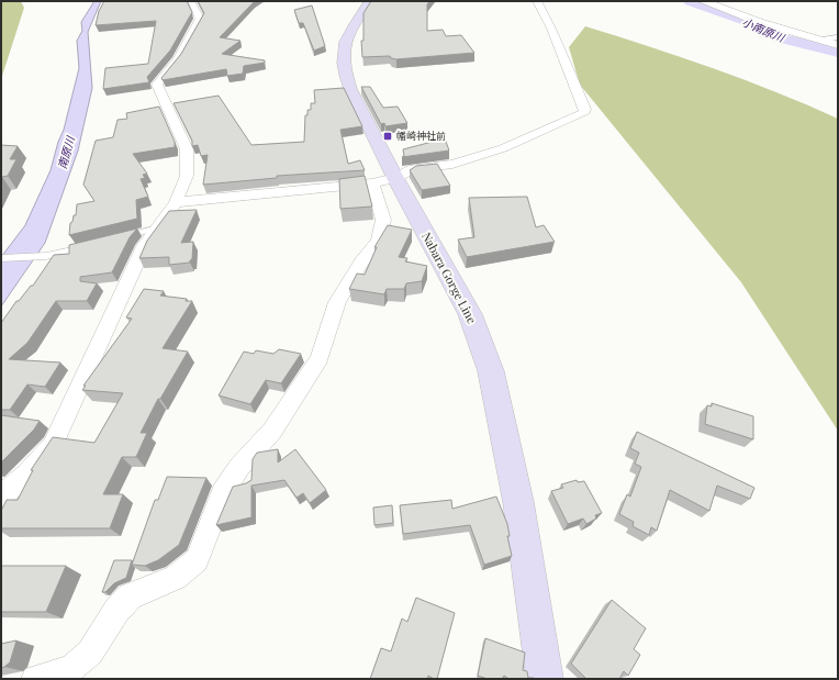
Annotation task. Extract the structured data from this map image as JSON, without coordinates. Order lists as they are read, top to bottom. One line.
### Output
{"streets":{"main road":["Nabara Gorge Line"]},"water":["小南原川","南原川"],"places":{"transit":["幡崎神社前"]}}
